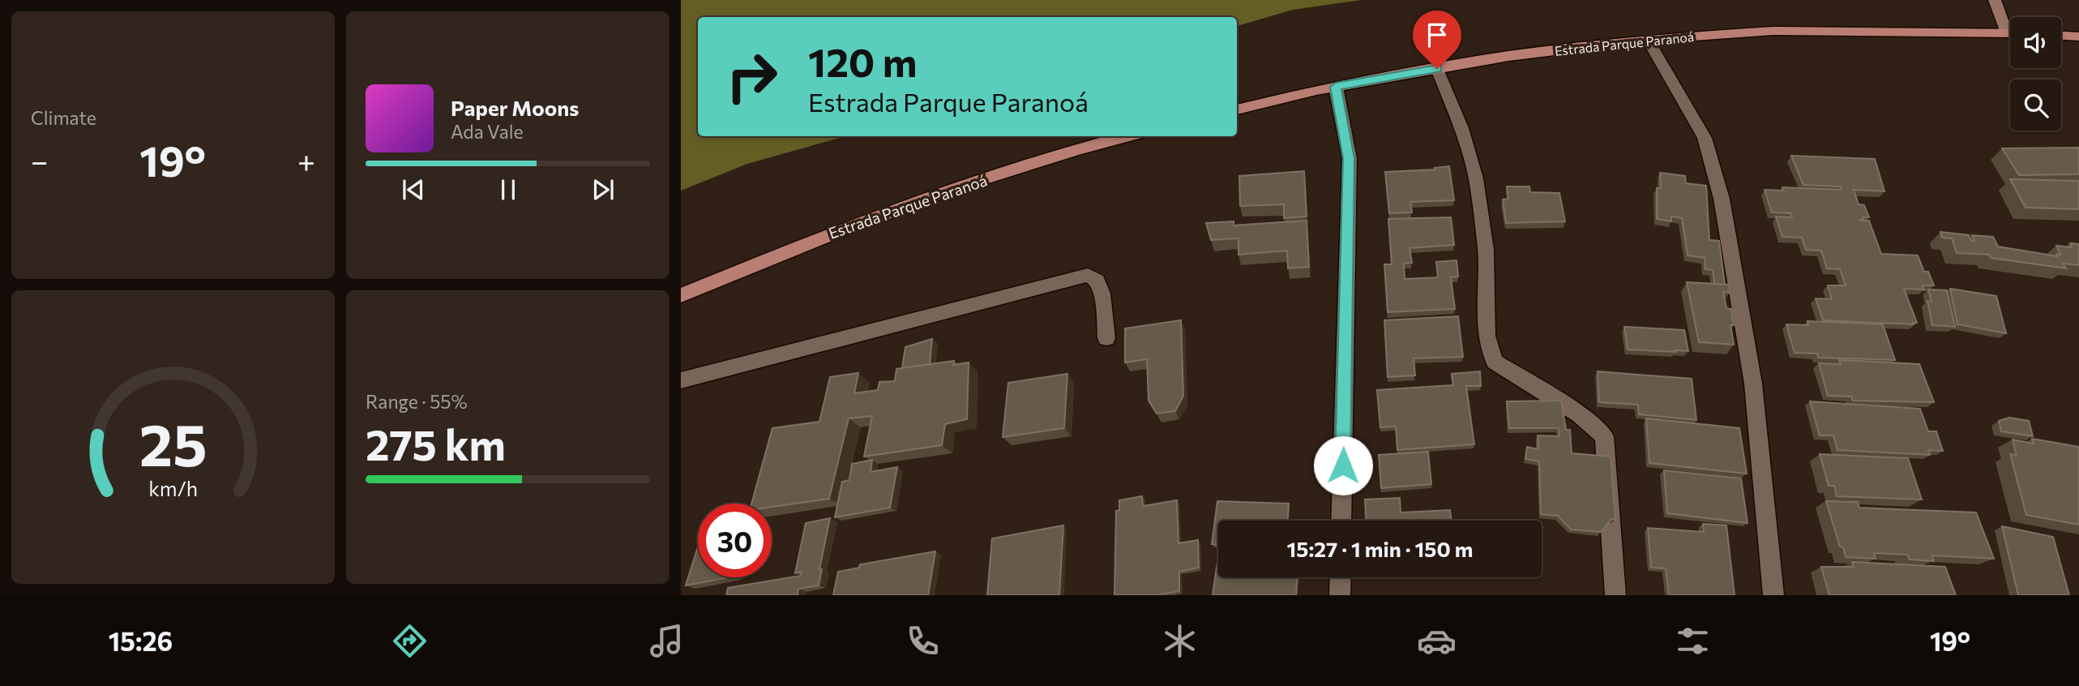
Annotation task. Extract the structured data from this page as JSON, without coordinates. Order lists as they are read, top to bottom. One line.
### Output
{"streets":{"main road":["Estrada Parque Paranoá"]},"page":{"tile":["Climate",["Range · 55%","275 km"]],"turn":["120 m","Estrada Parque Paranoá"],"song":["Paper Moons","Ada Vale"],"heat":["−","19°","+"],"limit":"30","trip":"15:27 · 1 min · 150 m","tabs":["15:26","19°"],"gauge":["25","km/h"]}}
